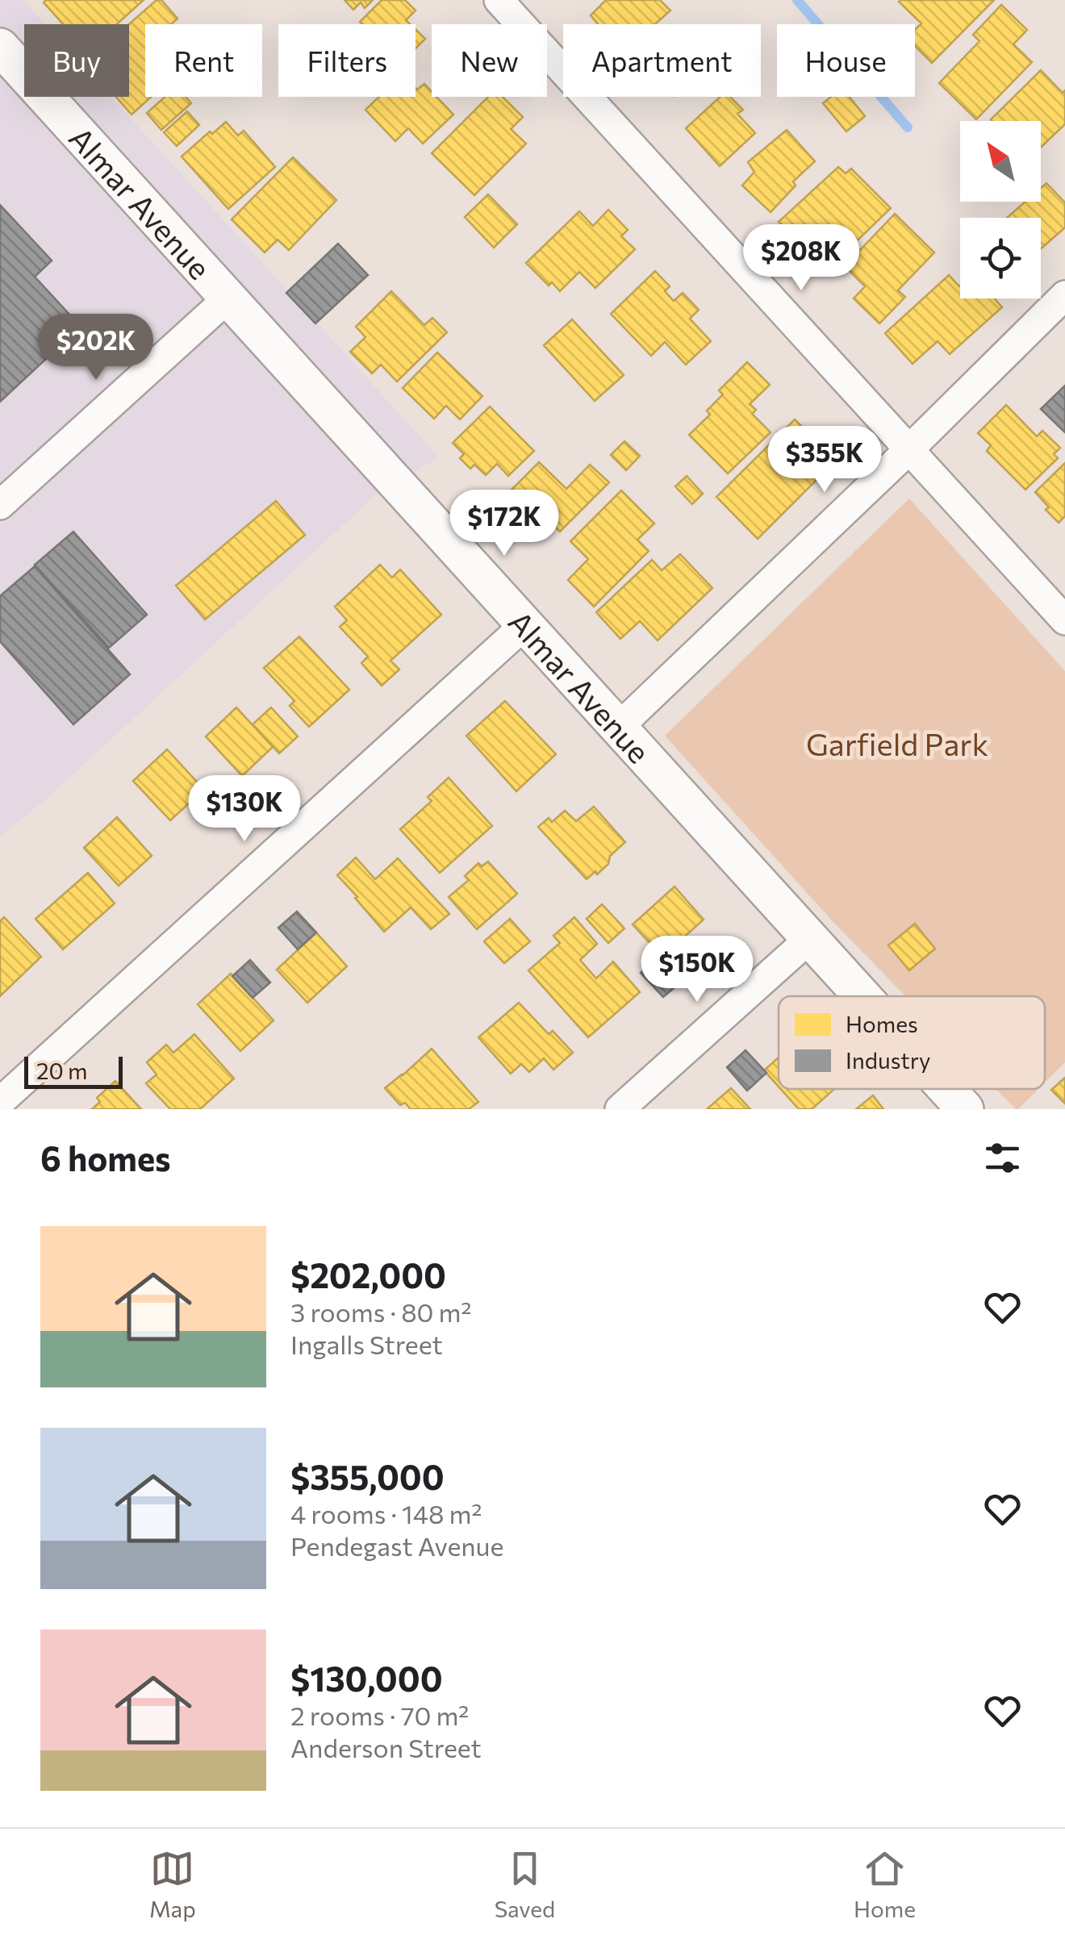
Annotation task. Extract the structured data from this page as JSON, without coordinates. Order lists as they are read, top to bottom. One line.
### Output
{"streets":{"street":["Almar Avenue"]},"parks":["Garfield Park"],"legend":["Homes","Industry"],"scale_bar":"20 m","north":"top left","page":{"chip":["Buy","Rent","Filters","New","Apartment","House"],"price":["$208K","$202K","$355K","$172K","$130K","$150K"],"scale":"20 m","heading":"6 homes","list":[{"name":"$202,000","note":"3 rooms · 80 m² · Ingalls Street"},{"name":"$355,000","note":"4 rooms · 148 m² · Pendegast Avenue"},{"name":"$130,000","note":"2 rooms · 70 m² · Anderson Street"}],"tabs":["Map","Saved","Home"]}}
